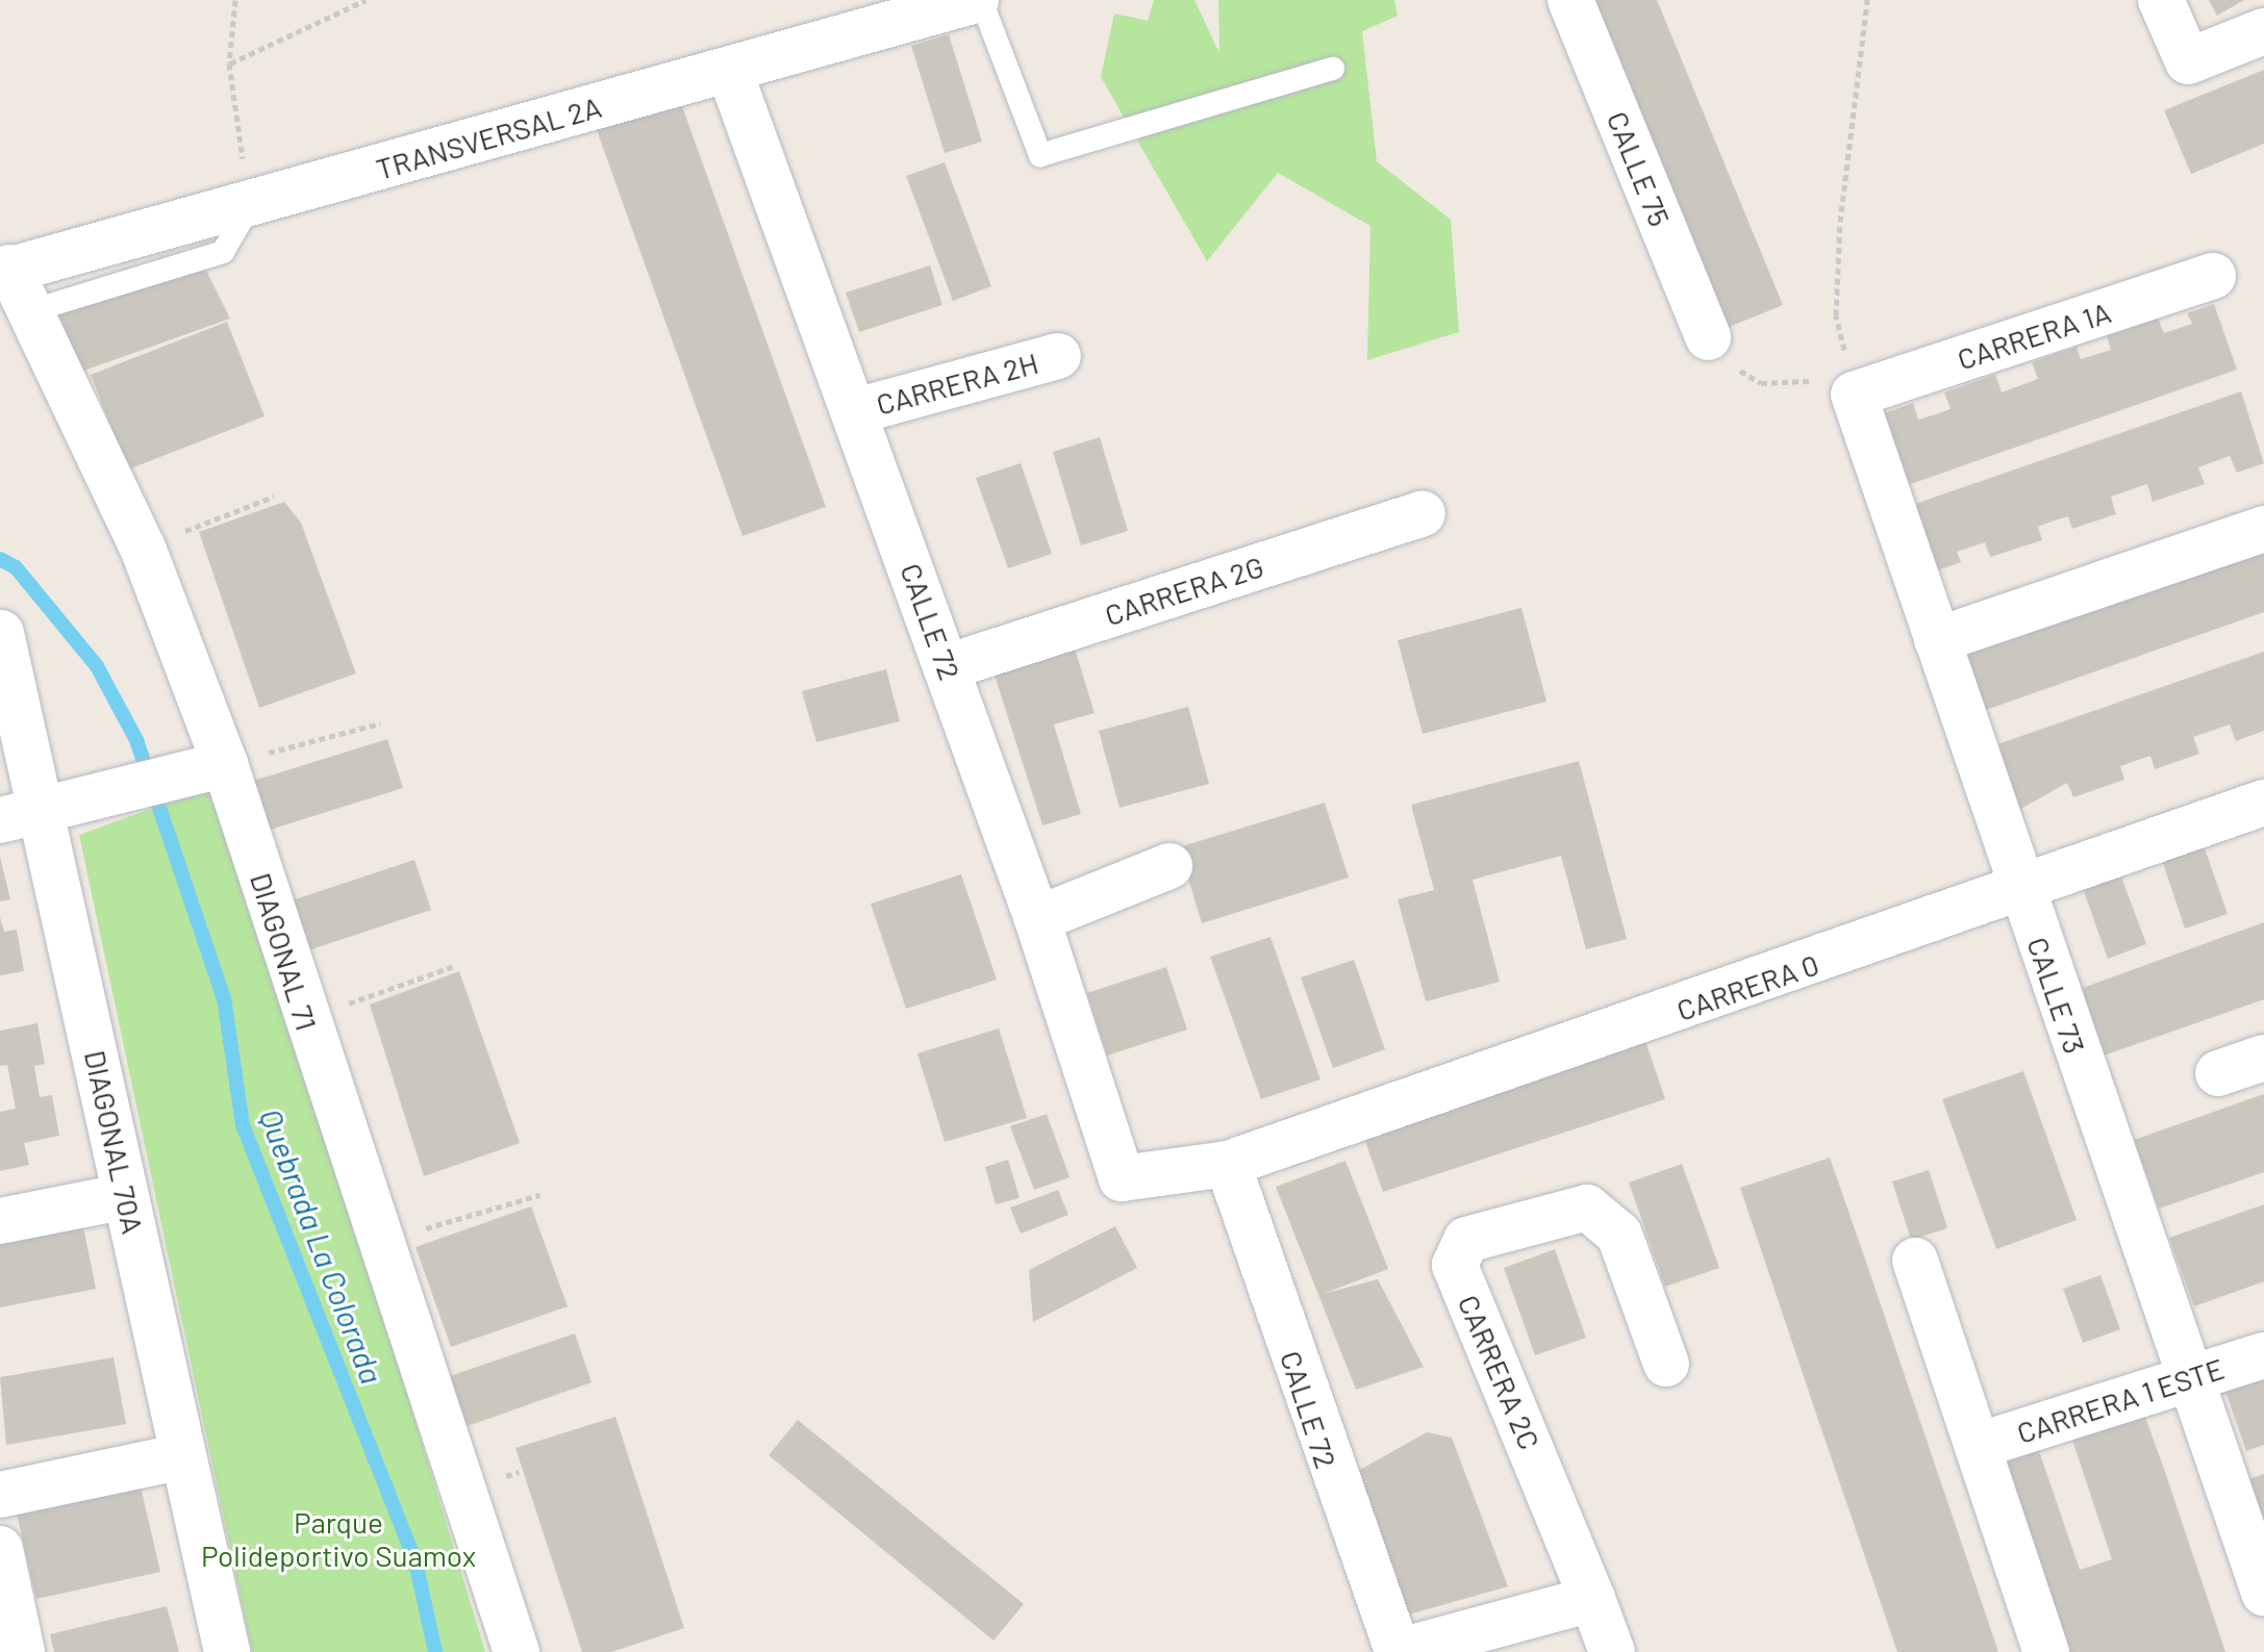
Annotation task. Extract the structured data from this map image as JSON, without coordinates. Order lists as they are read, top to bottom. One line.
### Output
{"streets":{"street":["TRANSVERSAL 2A","CALLE 75","CARRERA 1A","CARRERA 2H","CARRERA 2G","CALLE 72","DIAGONAL 71","CARRERA 0","CALLE 73","DIAGONAL 70A","CARRERA 2C","CARRERA 1 ESTE"]},"crossings":[["TRANSVERSAL 2A","CALLE 72"],["TRANSVERSAL 2A","DIAGONAL 71"],["CARRERA 1A","CALLE 73"],["CARRERA 2H","CALLE 72"],["CARRERA 2G","CALLE 72"],["CALLE 72","CARRERA 0"],["CARRERA 0","CALLE 73"],["CALLE 73","CARRERA 1 ESTE"]],"water":["Quebrada La Colorada"],"parks":["Parque Polideportivo Suamox"]}
